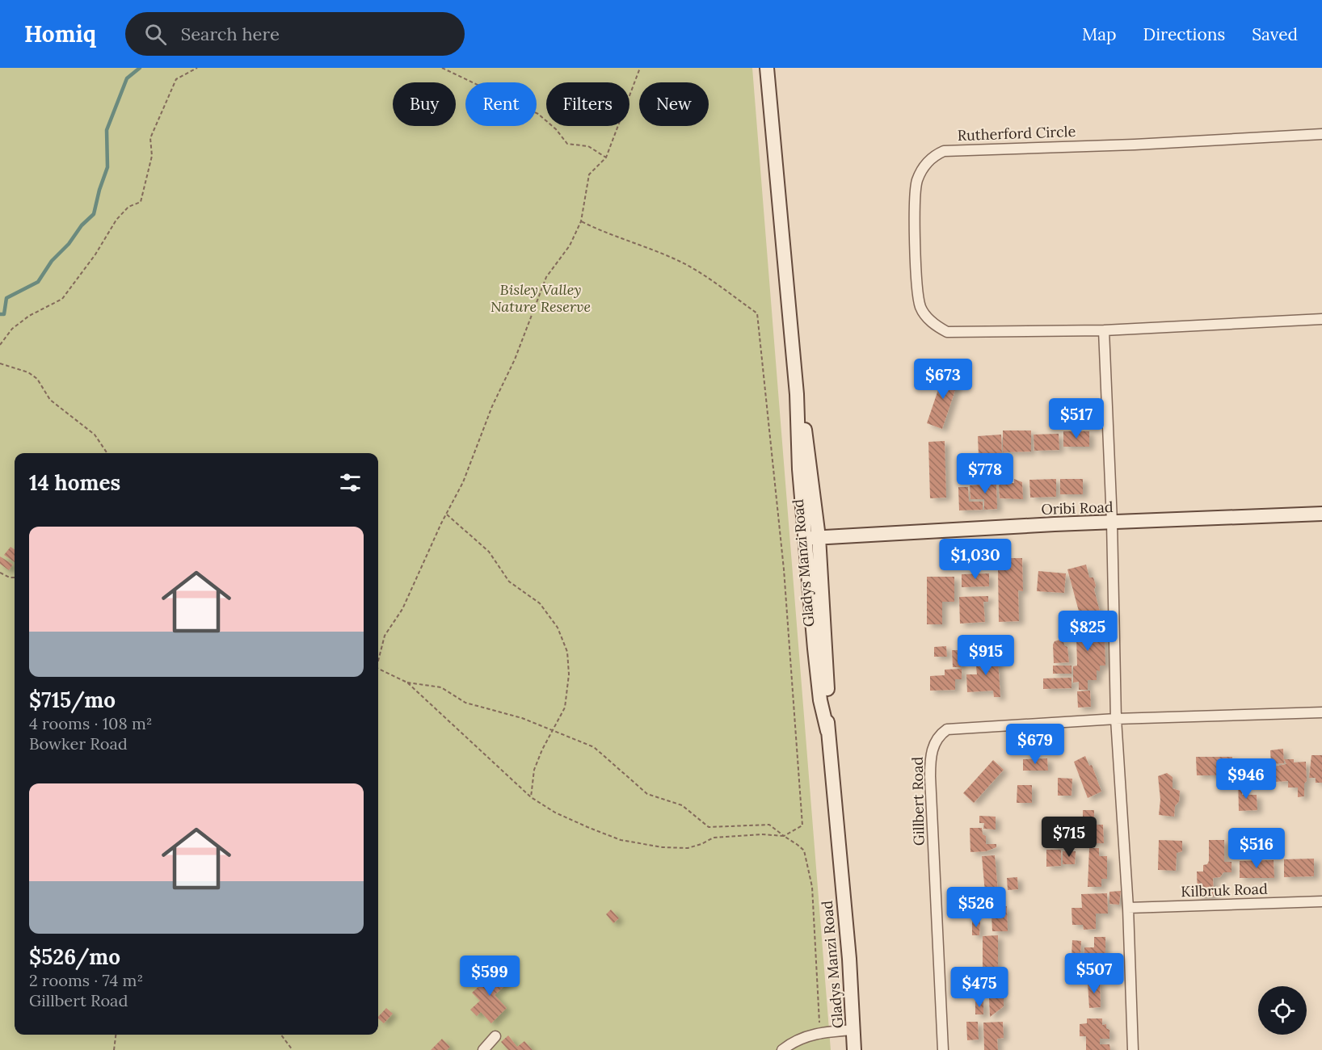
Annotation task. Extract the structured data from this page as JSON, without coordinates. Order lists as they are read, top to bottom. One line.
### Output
{"streets":{"main road":["Oribi Road","Gladys Manzi Road"],"street":["Rutherford Circle","Gillbert Road","Kilbruk Road"]},"crossings":[["Oribi Road","Gladys Manzi Road"]],"parks":["Bisley Valley Nature Reserve"],"page":{"header":"Homiq","search":"Search here","nav":["Map","Directions","Saved"],"chip":["Buy","Rent","Filters","New"],"price":["$673","$517","$778","$1,030","$825","$915","$679","$946","$715","$516","$526","$507","$599","$475"],"heading":"14 homes","list":[{"name":"$715/mo","note":"4 rooms · 108 m² · Bowker Road"},{"name":"$526/mo","note":"2 rooms · 74 m² · Gillbert Road"}]}}
